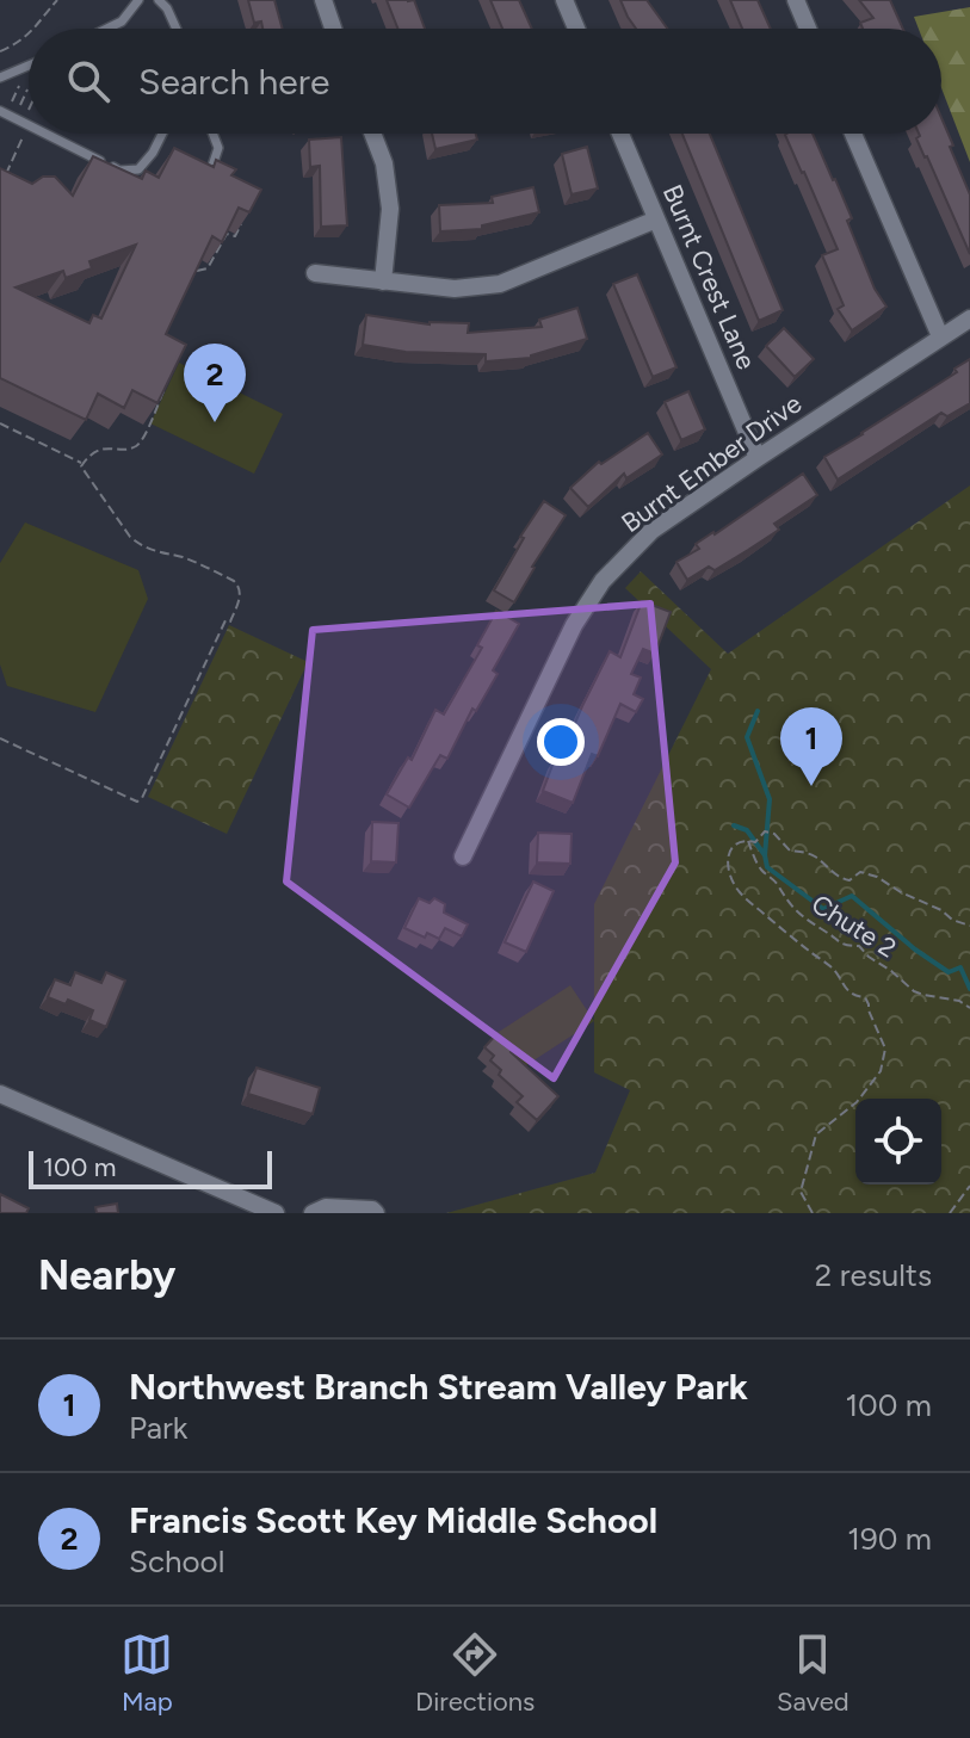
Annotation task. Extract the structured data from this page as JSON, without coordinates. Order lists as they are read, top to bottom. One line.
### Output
{"streets":{"street":["Burnt Crest Lane","Burnt Ember Drive"],"path":["Chute 2"]},"crossings":[["Burnt Crest Lane","Burnt Ember Drive"]],"scale_bar":"100 m","page":{"search":"Search here","pins":["2","1"],"scale":"100 m","heading":["Nearby","2 results"],"list":[{"mark":"1","name":"Northwest Branch Stream Valley Park","note":"Park","value":"100 m"},{"mark":"2","name":"Francis Scott Key Middle School","note":"School","value":"190 m"}],"nav":["Map","Directions","Saved"]}}
